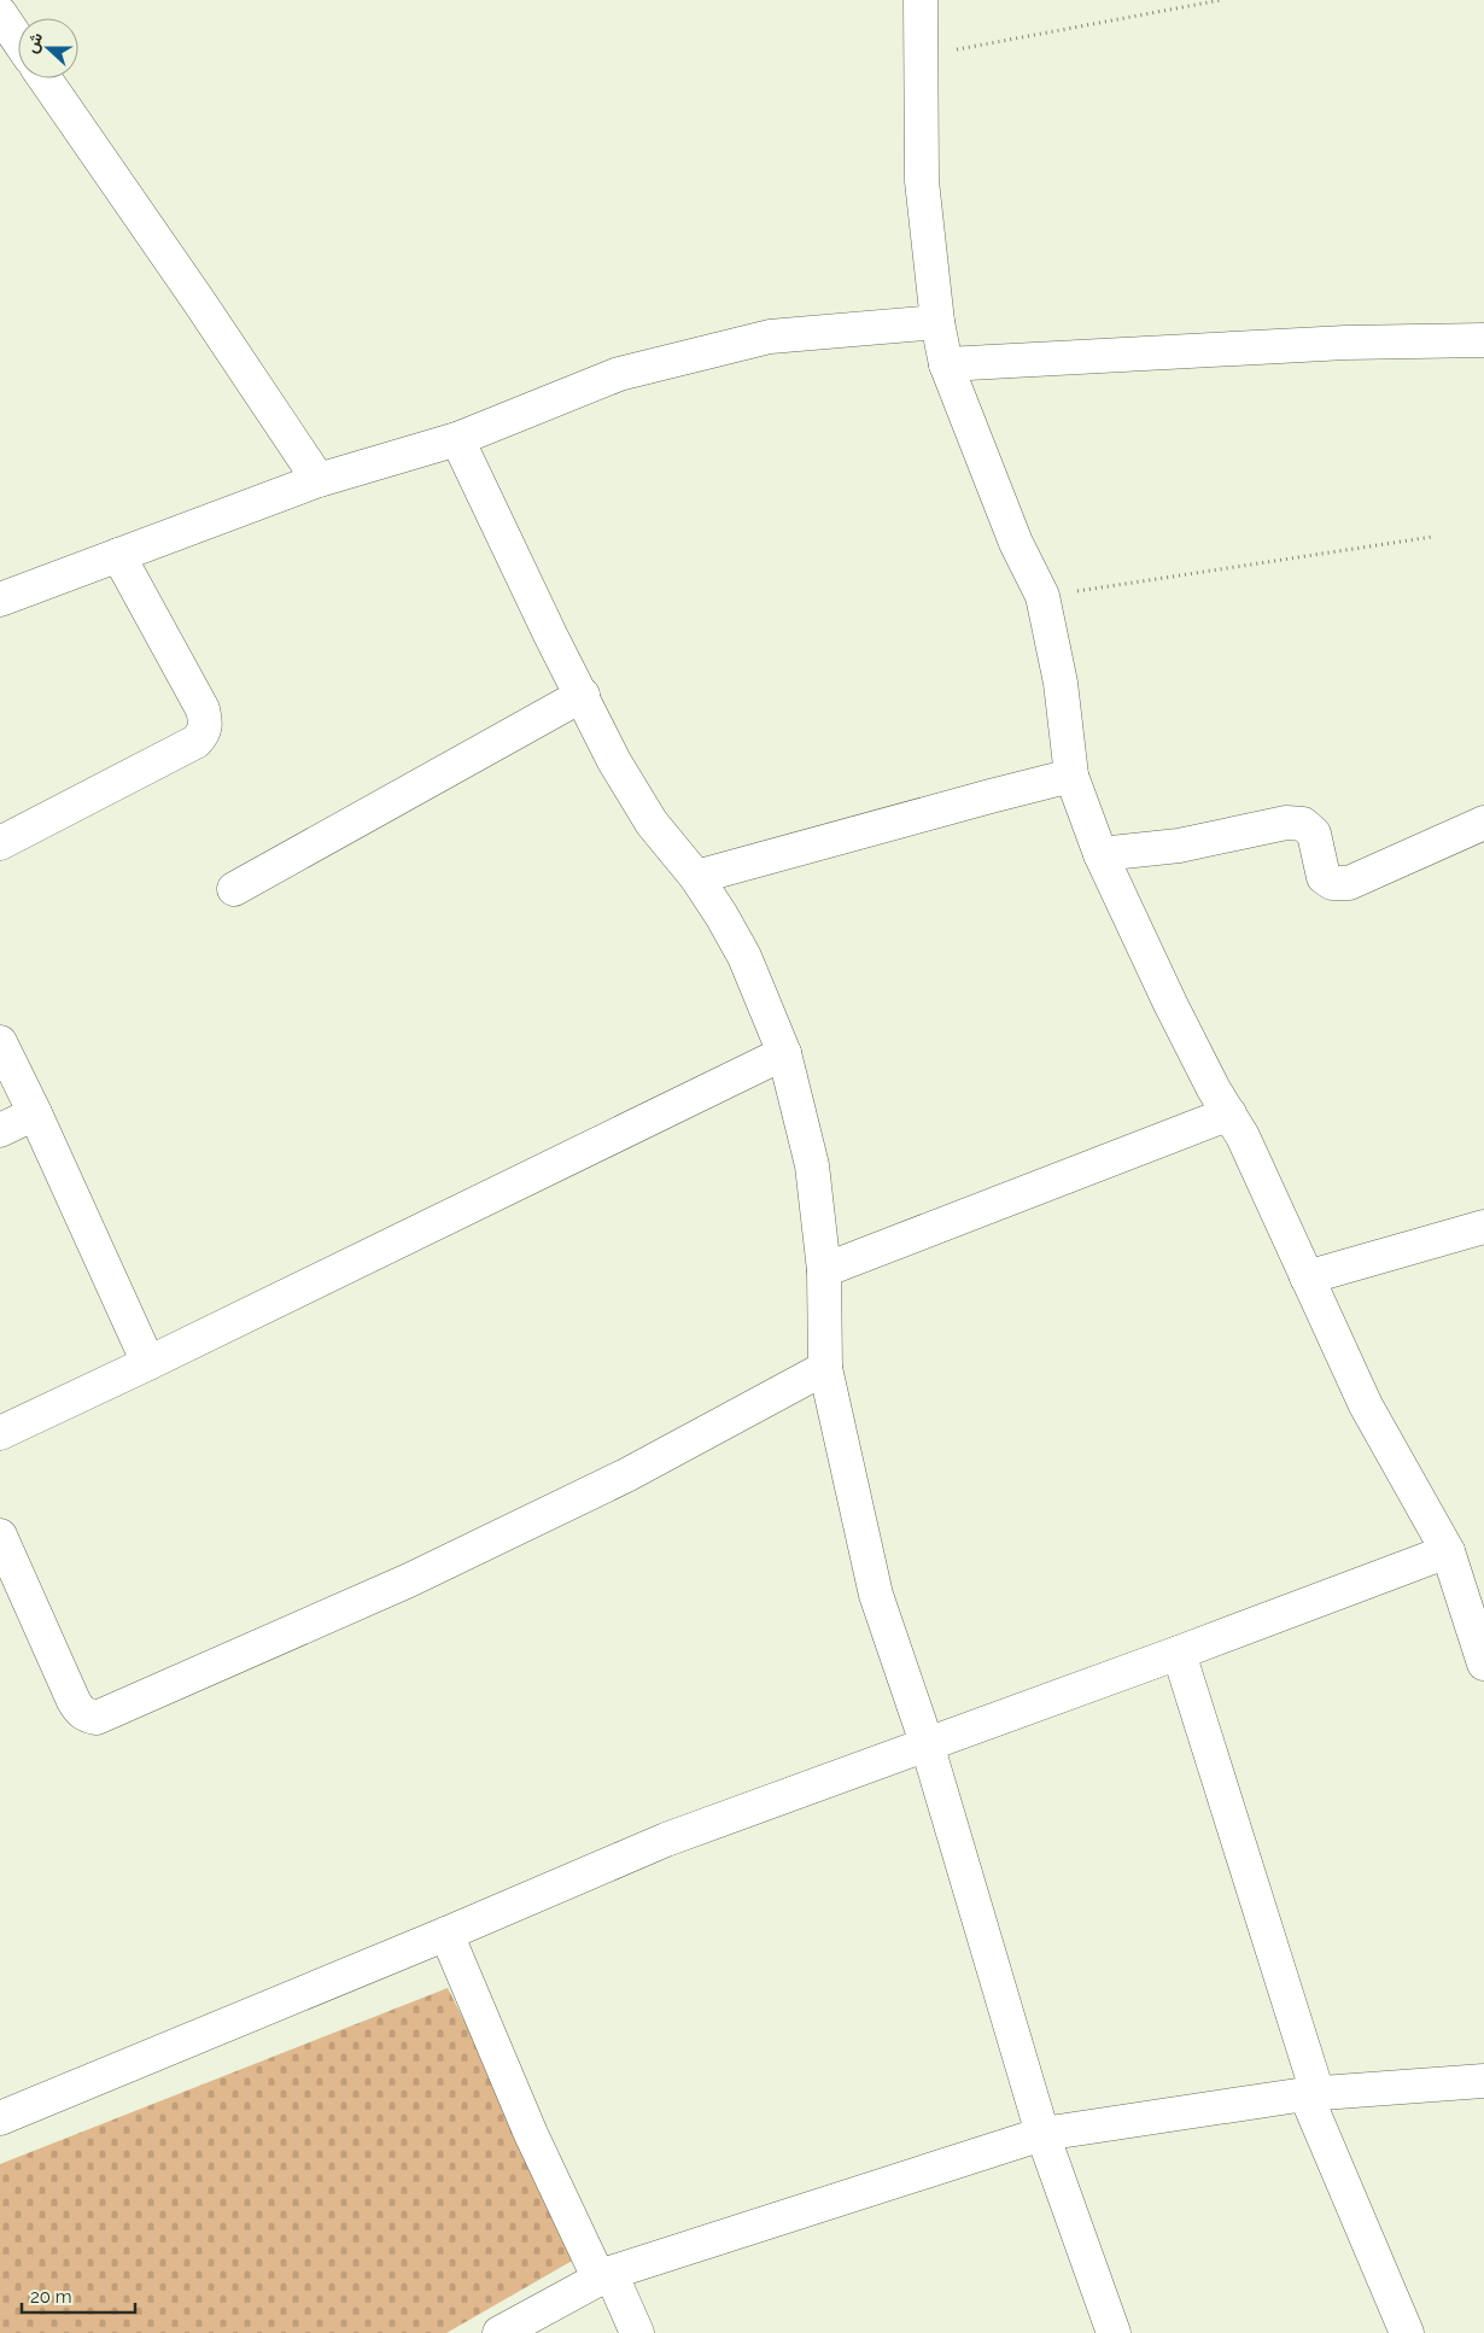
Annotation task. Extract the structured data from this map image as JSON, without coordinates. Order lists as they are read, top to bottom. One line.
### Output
{"scale_bar":"20 m","north":"left"}
